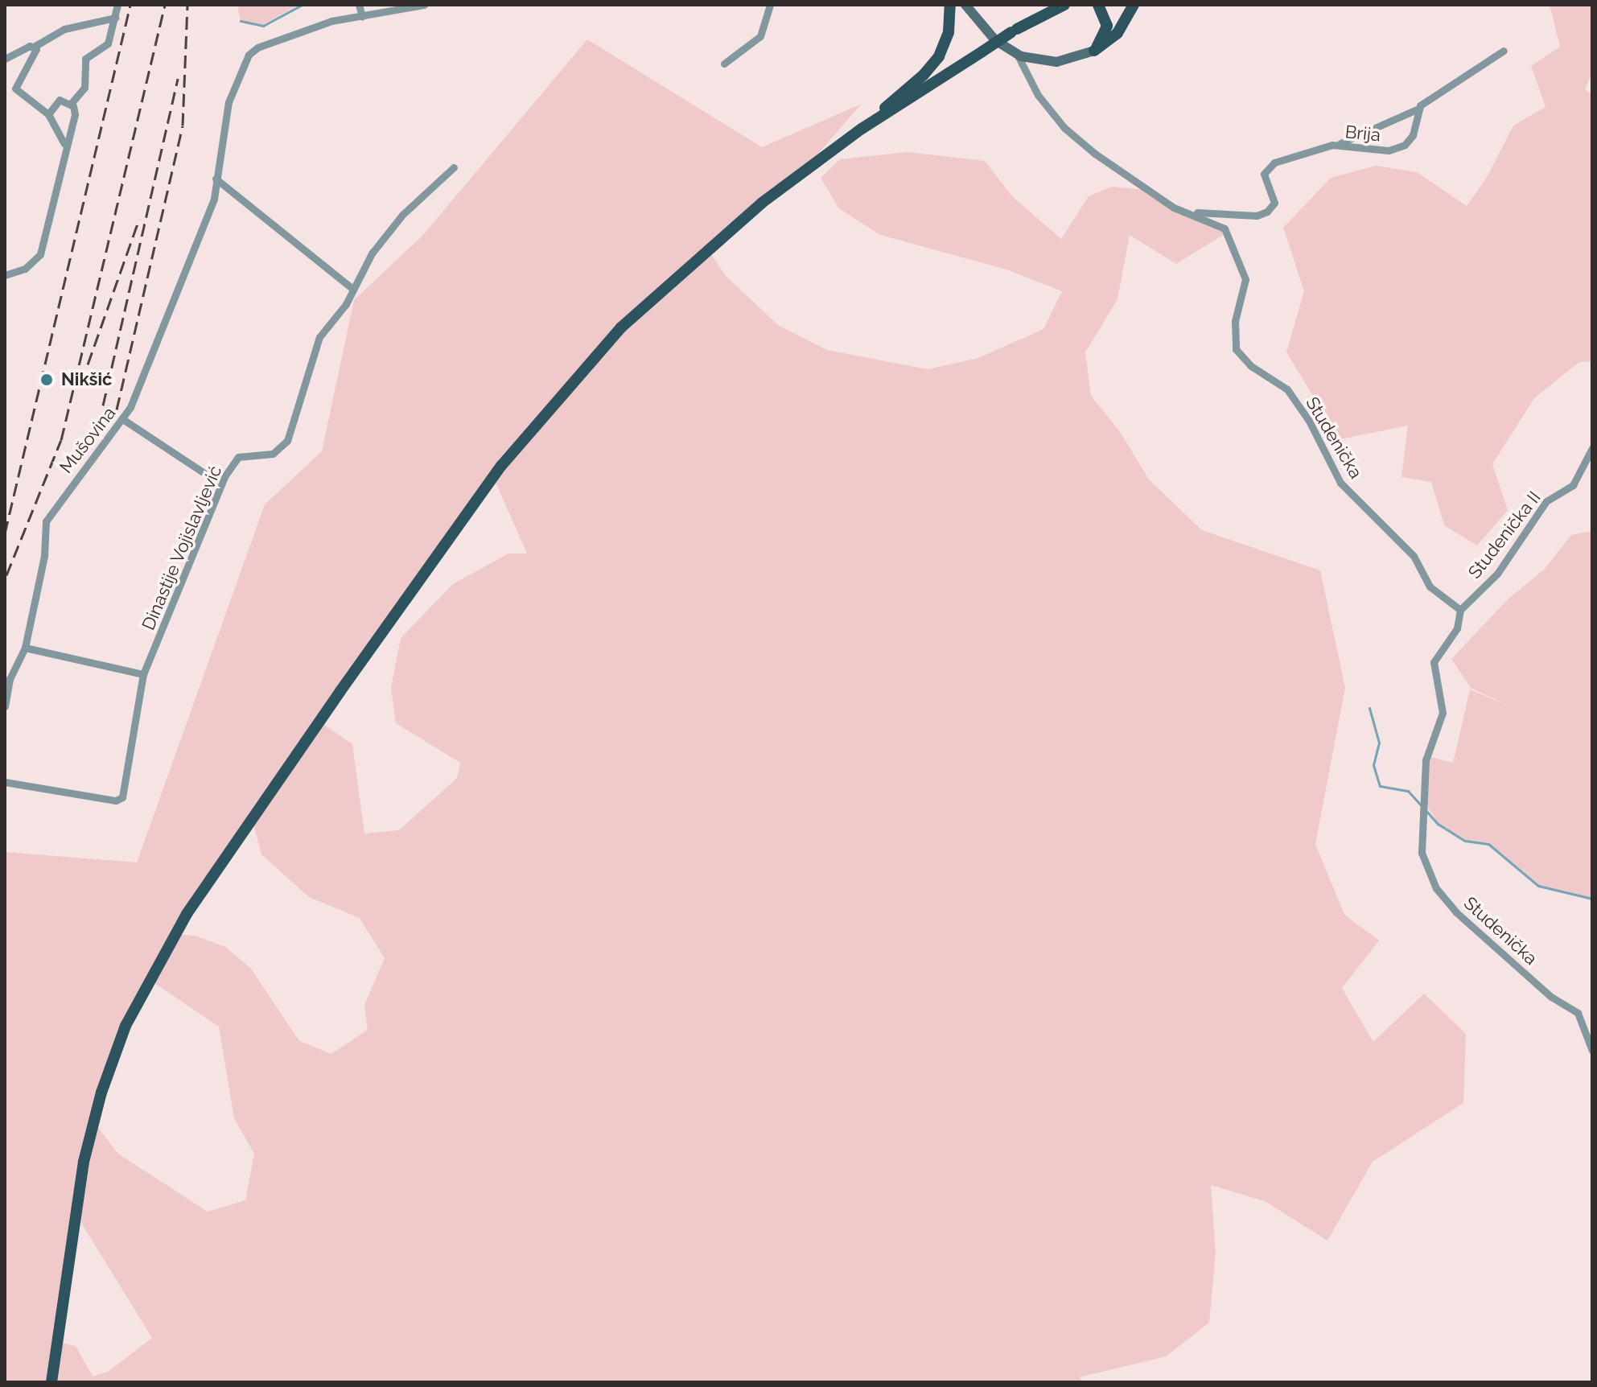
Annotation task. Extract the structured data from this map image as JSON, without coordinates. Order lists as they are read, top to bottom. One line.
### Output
{"streets":{"street":["Brija","Studenička","Mušovina","Studenička II","Dinastije Vojislavljević"]},"crossings":[["Brija","Studenička"],["Studenička","Studenička II"]],"places":["Nikšić"]}
